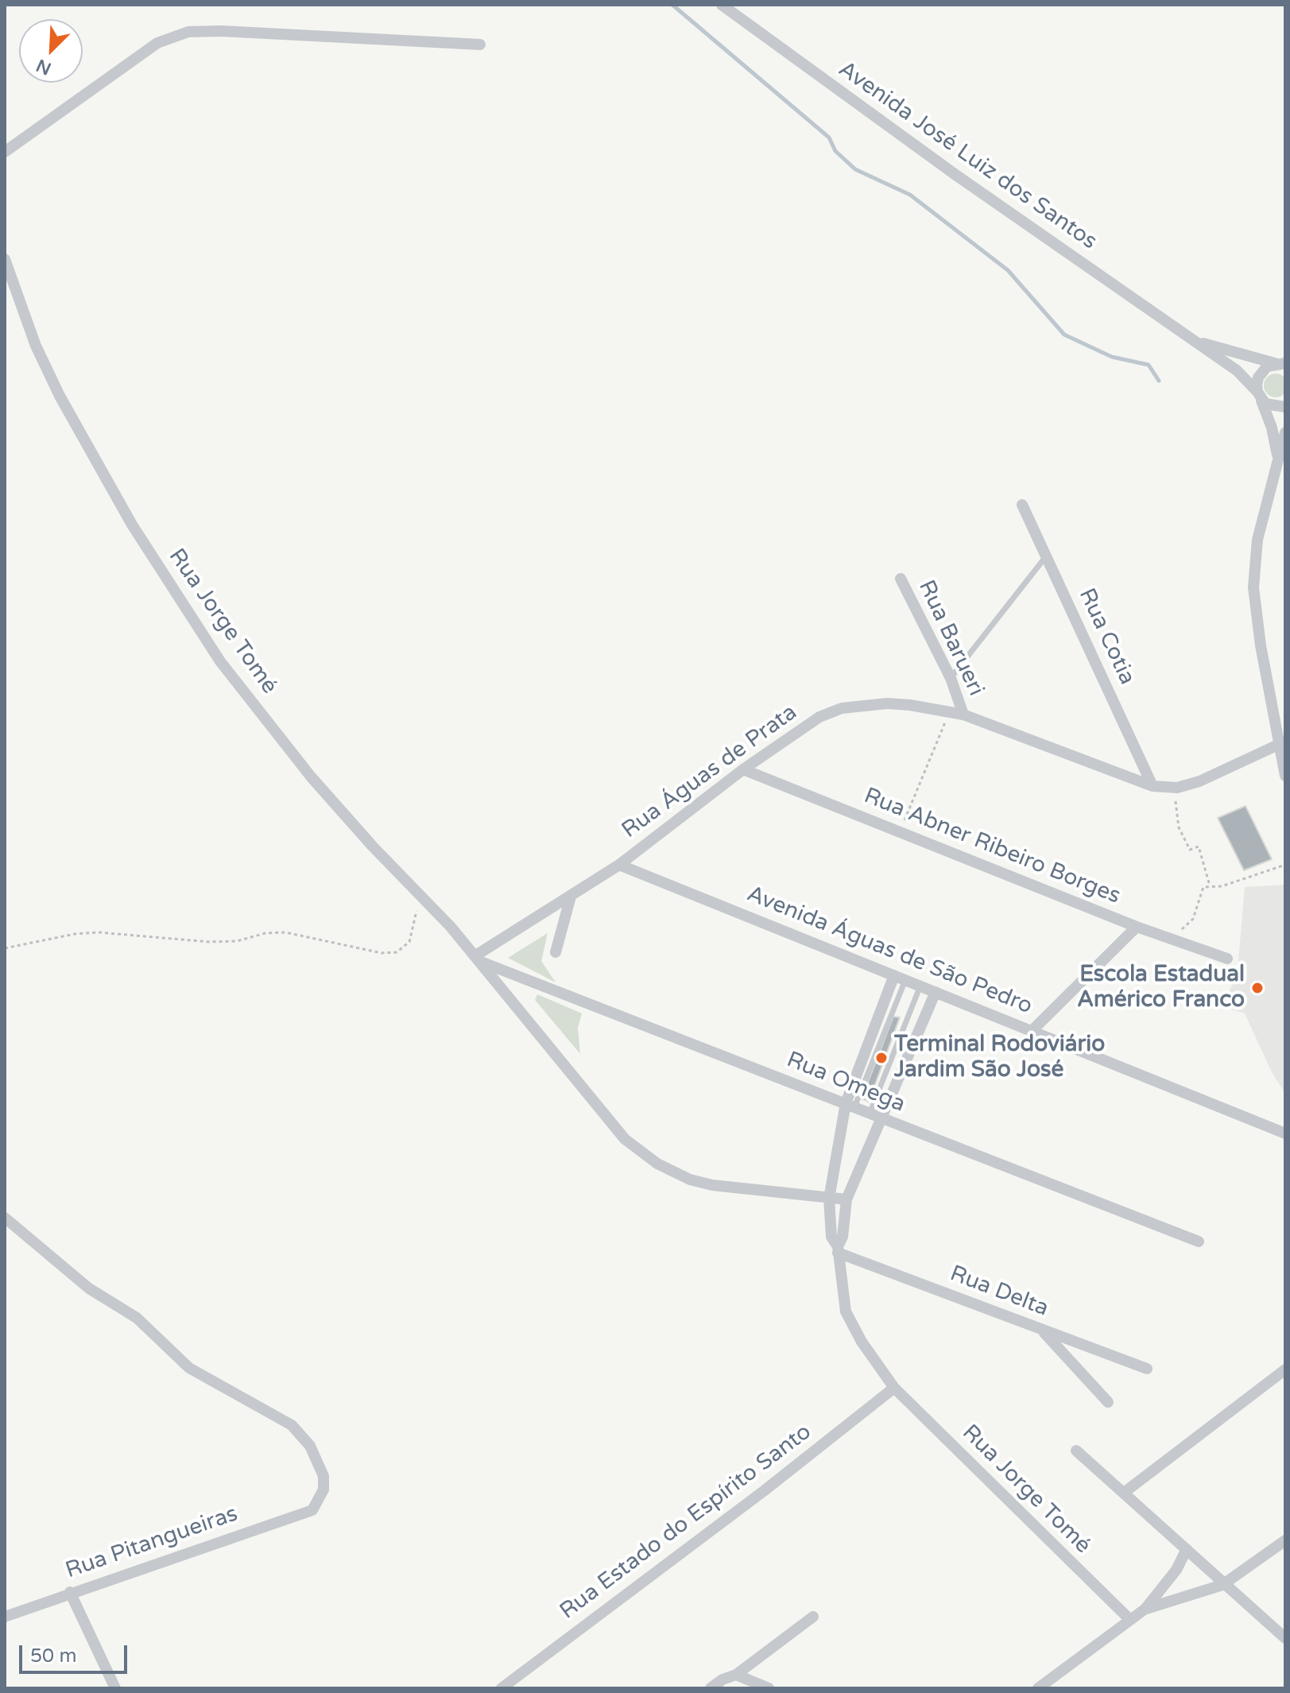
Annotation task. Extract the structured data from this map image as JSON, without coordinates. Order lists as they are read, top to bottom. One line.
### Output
{"streets":{"street":["Avenida José Luiz dos Santos","Rua Jorge Tomé","Rua Cotia","Rua Barueri","Rua Águas de Prata","Rua Abner Ribeiro Borges","Avenida Águas de São Pedro","Rua Omega","Rua Delta","Rua Estado do Espírito Santo","Rua Pitangueiras"]},"crossings":[["Rua Jorge Tomé","Rua Águas de Prata"],["Rua Jorge Tomé","Rua Omega"],["Rua Jorge Tomé","Rua Delta"],["Rua Jorge Tomé","Rua Estado do Espírito Santo"],["Rua Cotia","Rua Águas de Prata"],["Rua Barueri","Rua Águas de Prata"],["Rua Águas de Prata","Rua Abner Ribeiro Borges"],["Rua Águas de Prata","Avenida Águas de São Pedro"],["Rua Águas de Prata","Rua Omega"]],"places":["Escola Estadual Américo Franco","Terminal Rodoviário Jardim São José"],"scale_bar":"50 m","north":"bottom left"}
